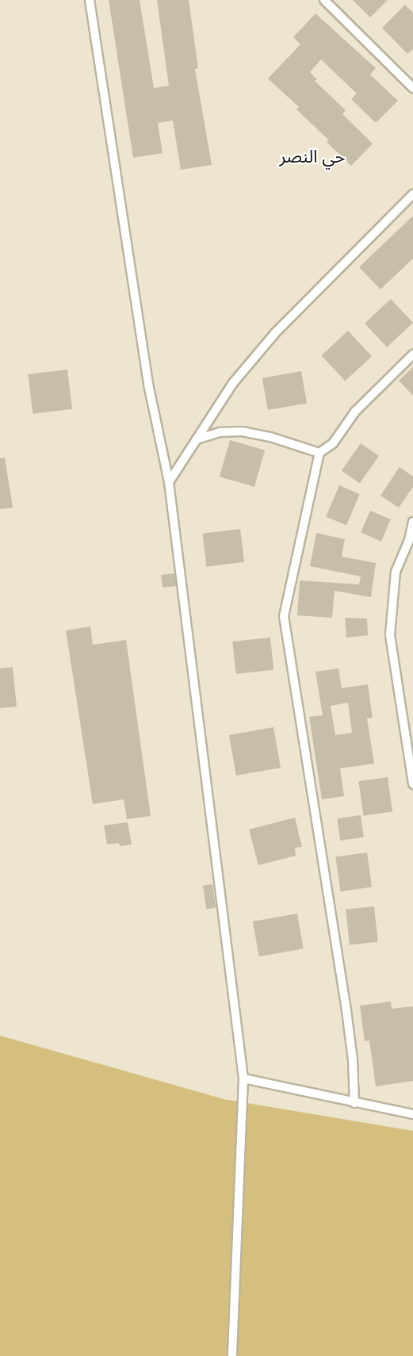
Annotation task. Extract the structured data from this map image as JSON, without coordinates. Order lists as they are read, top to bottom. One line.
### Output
{"districts":["حي النصر"]}
